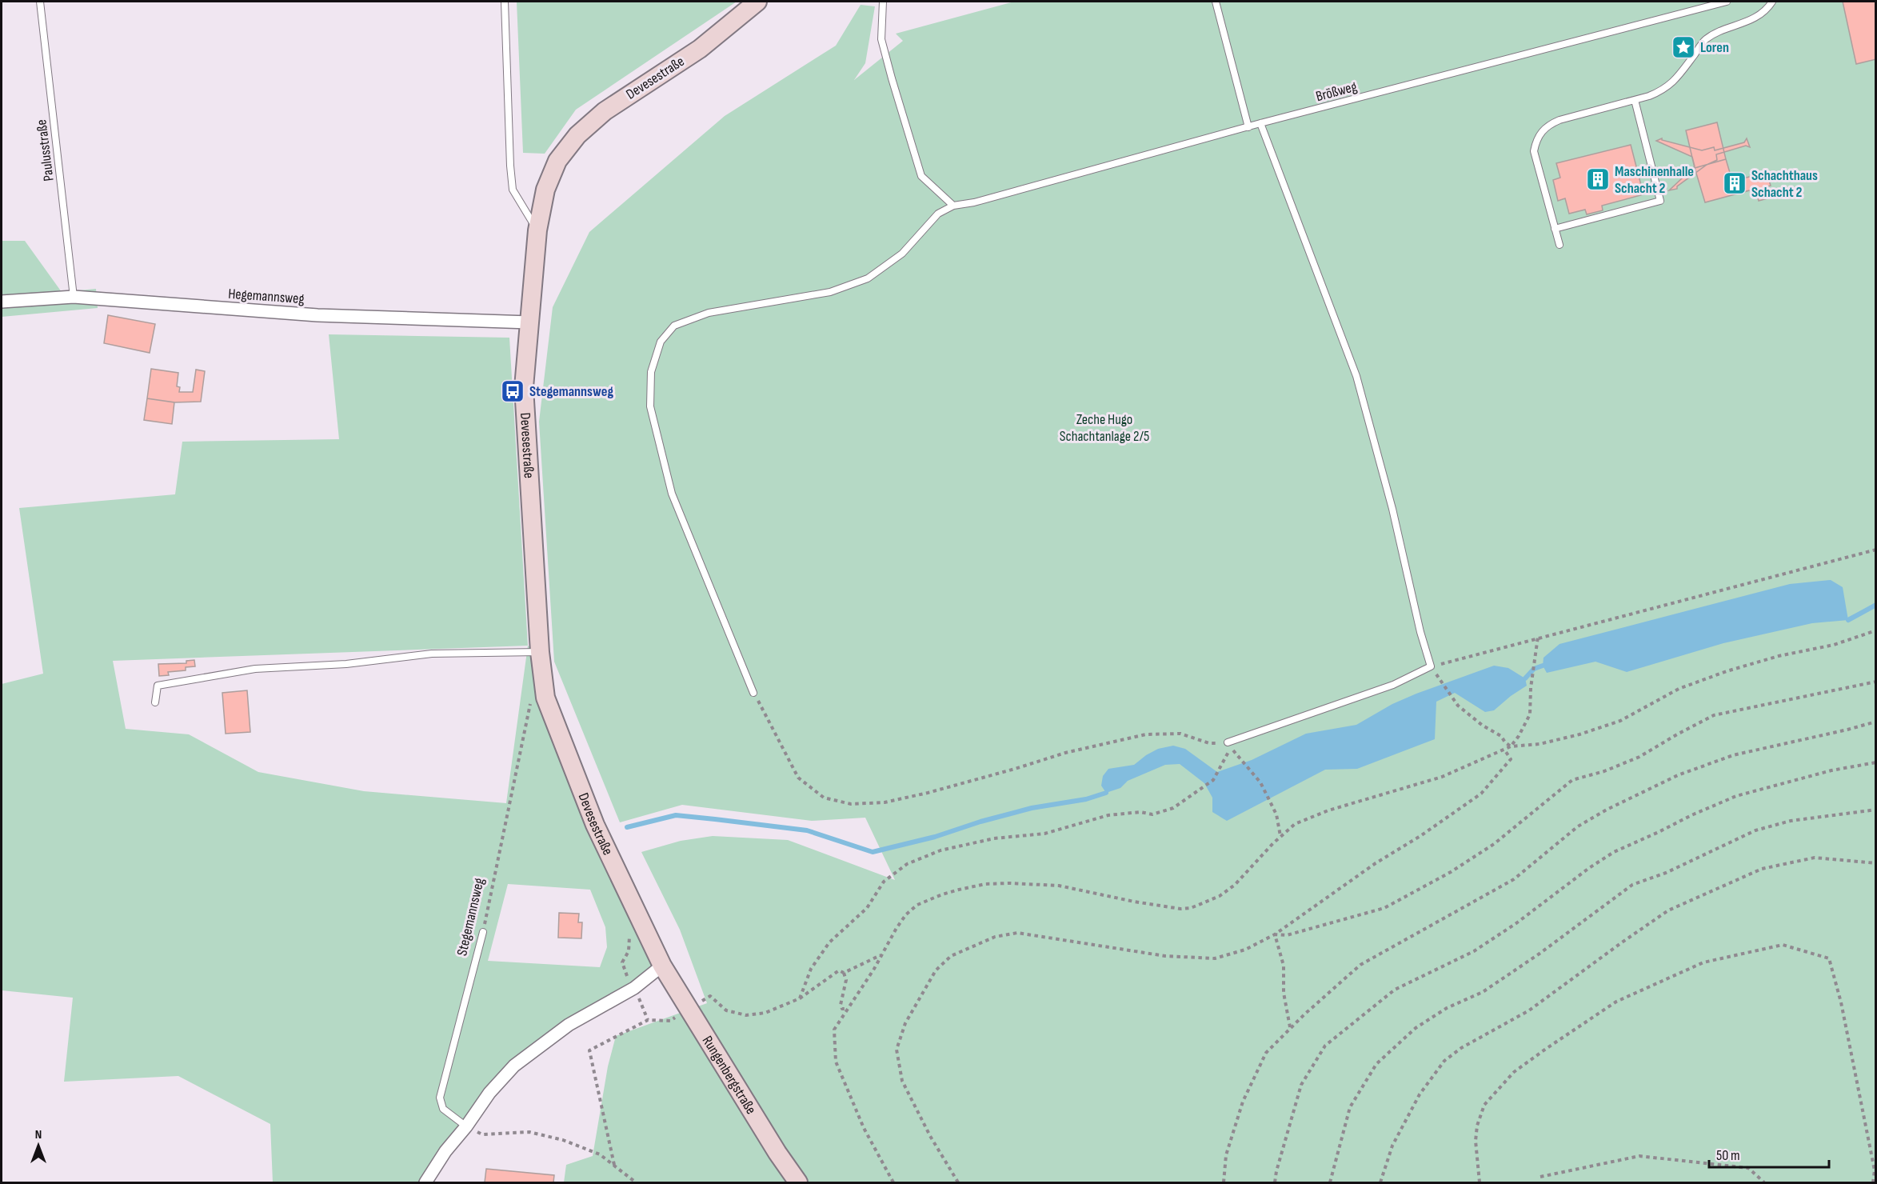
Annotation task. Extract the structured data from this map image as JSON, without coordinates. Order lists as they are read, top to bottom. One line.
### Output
{"streets":{"street":["Devesestraße","Hegemannsweg","Rungenbergstraße"],"lane":["Brößweg","Paulusstraße","Stegemannsweg"]},"crossings":[["Devesestraße","Hegemannsweg"],["Devesestraße","Rungenbergstraße"],["Paulusstraße","Hegemannsweg"]],"parks":["Zeche Hugo Schachtanlage 2/5"],"places":{"place":["Loren"],"building":["Maschinenhalle Schacht 2","Schachthaus Schacht 2"],"bus stop":["Stegemannsweg"]},"scale_bar":"50 m","north":"top"}
